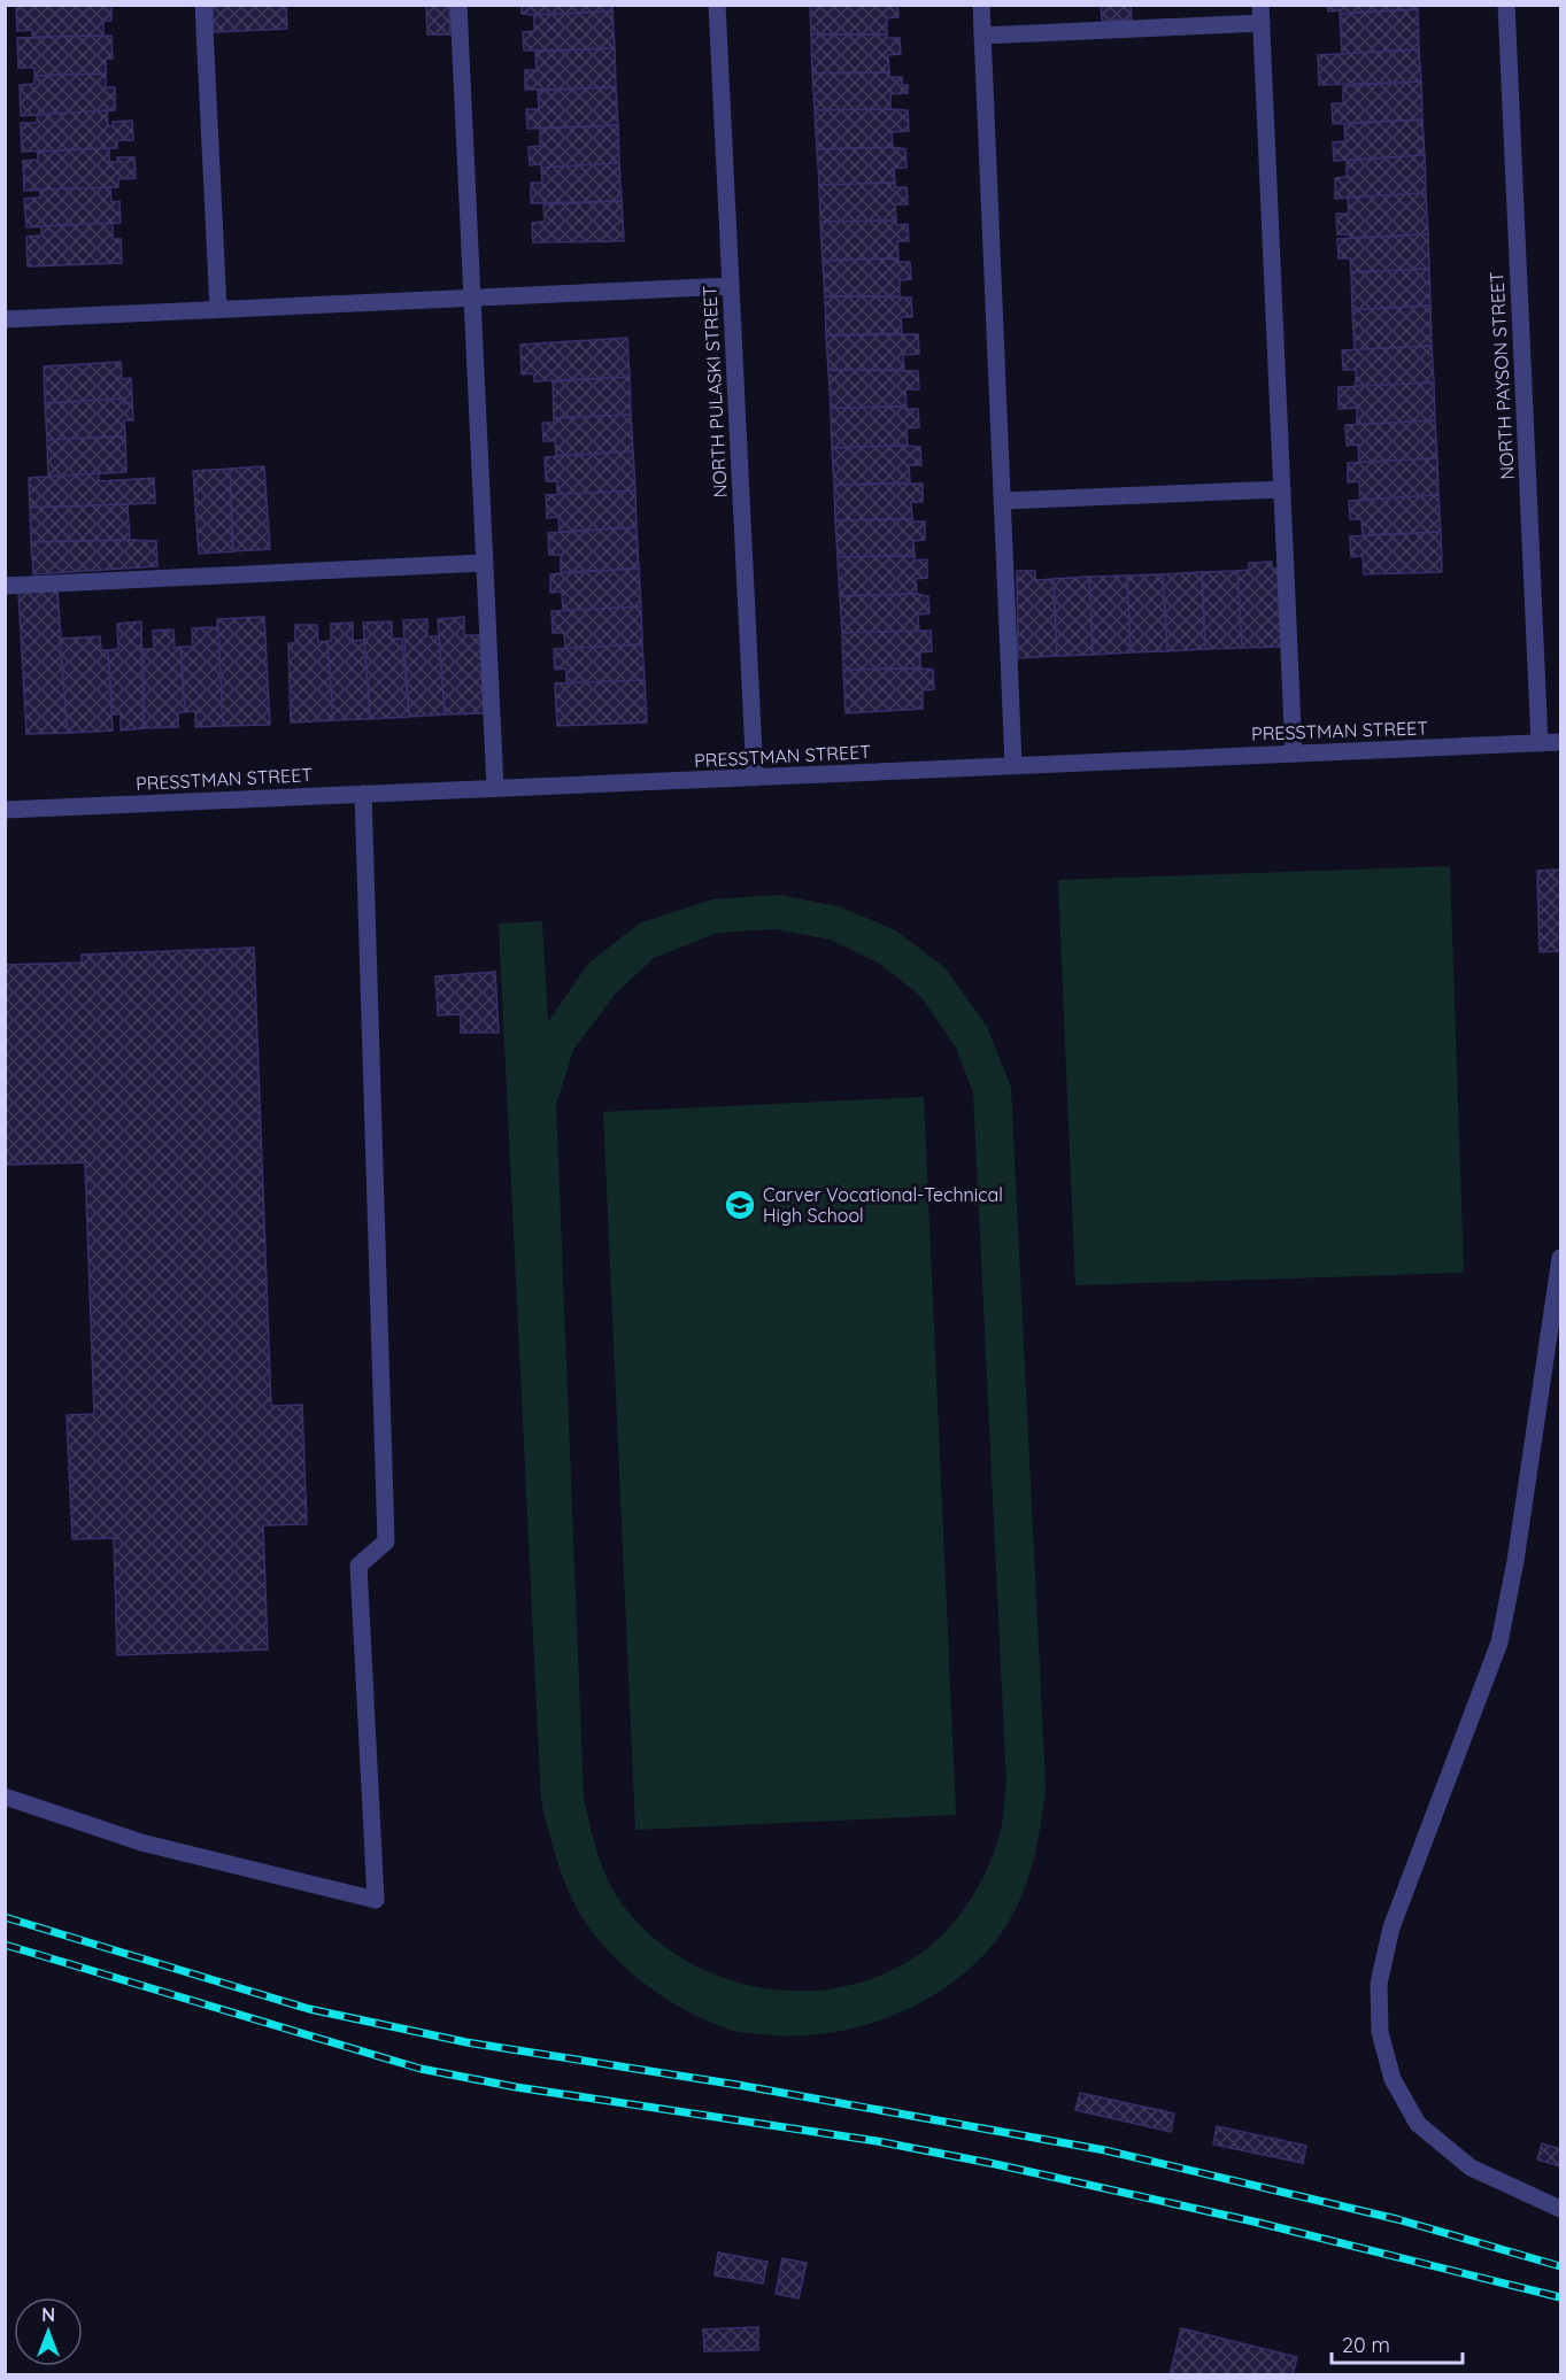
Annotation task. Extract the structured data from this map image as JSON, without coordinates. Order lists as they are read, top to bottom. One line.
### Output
{"streets":{"street":["NORTH PAYSON STREET","NORTH PULASKI STREET","PRESSTMAN STREET"]},"crossings":[["NORTH PAYSON STREET","PRESSTMAN STREET"],["NORTH PULASKI STREET","PRESSTMAN STREET"]],"places":{"school or university":["Carver Vocational-Technical High School"]},"scale_bar":"20 m","north":"top"}
